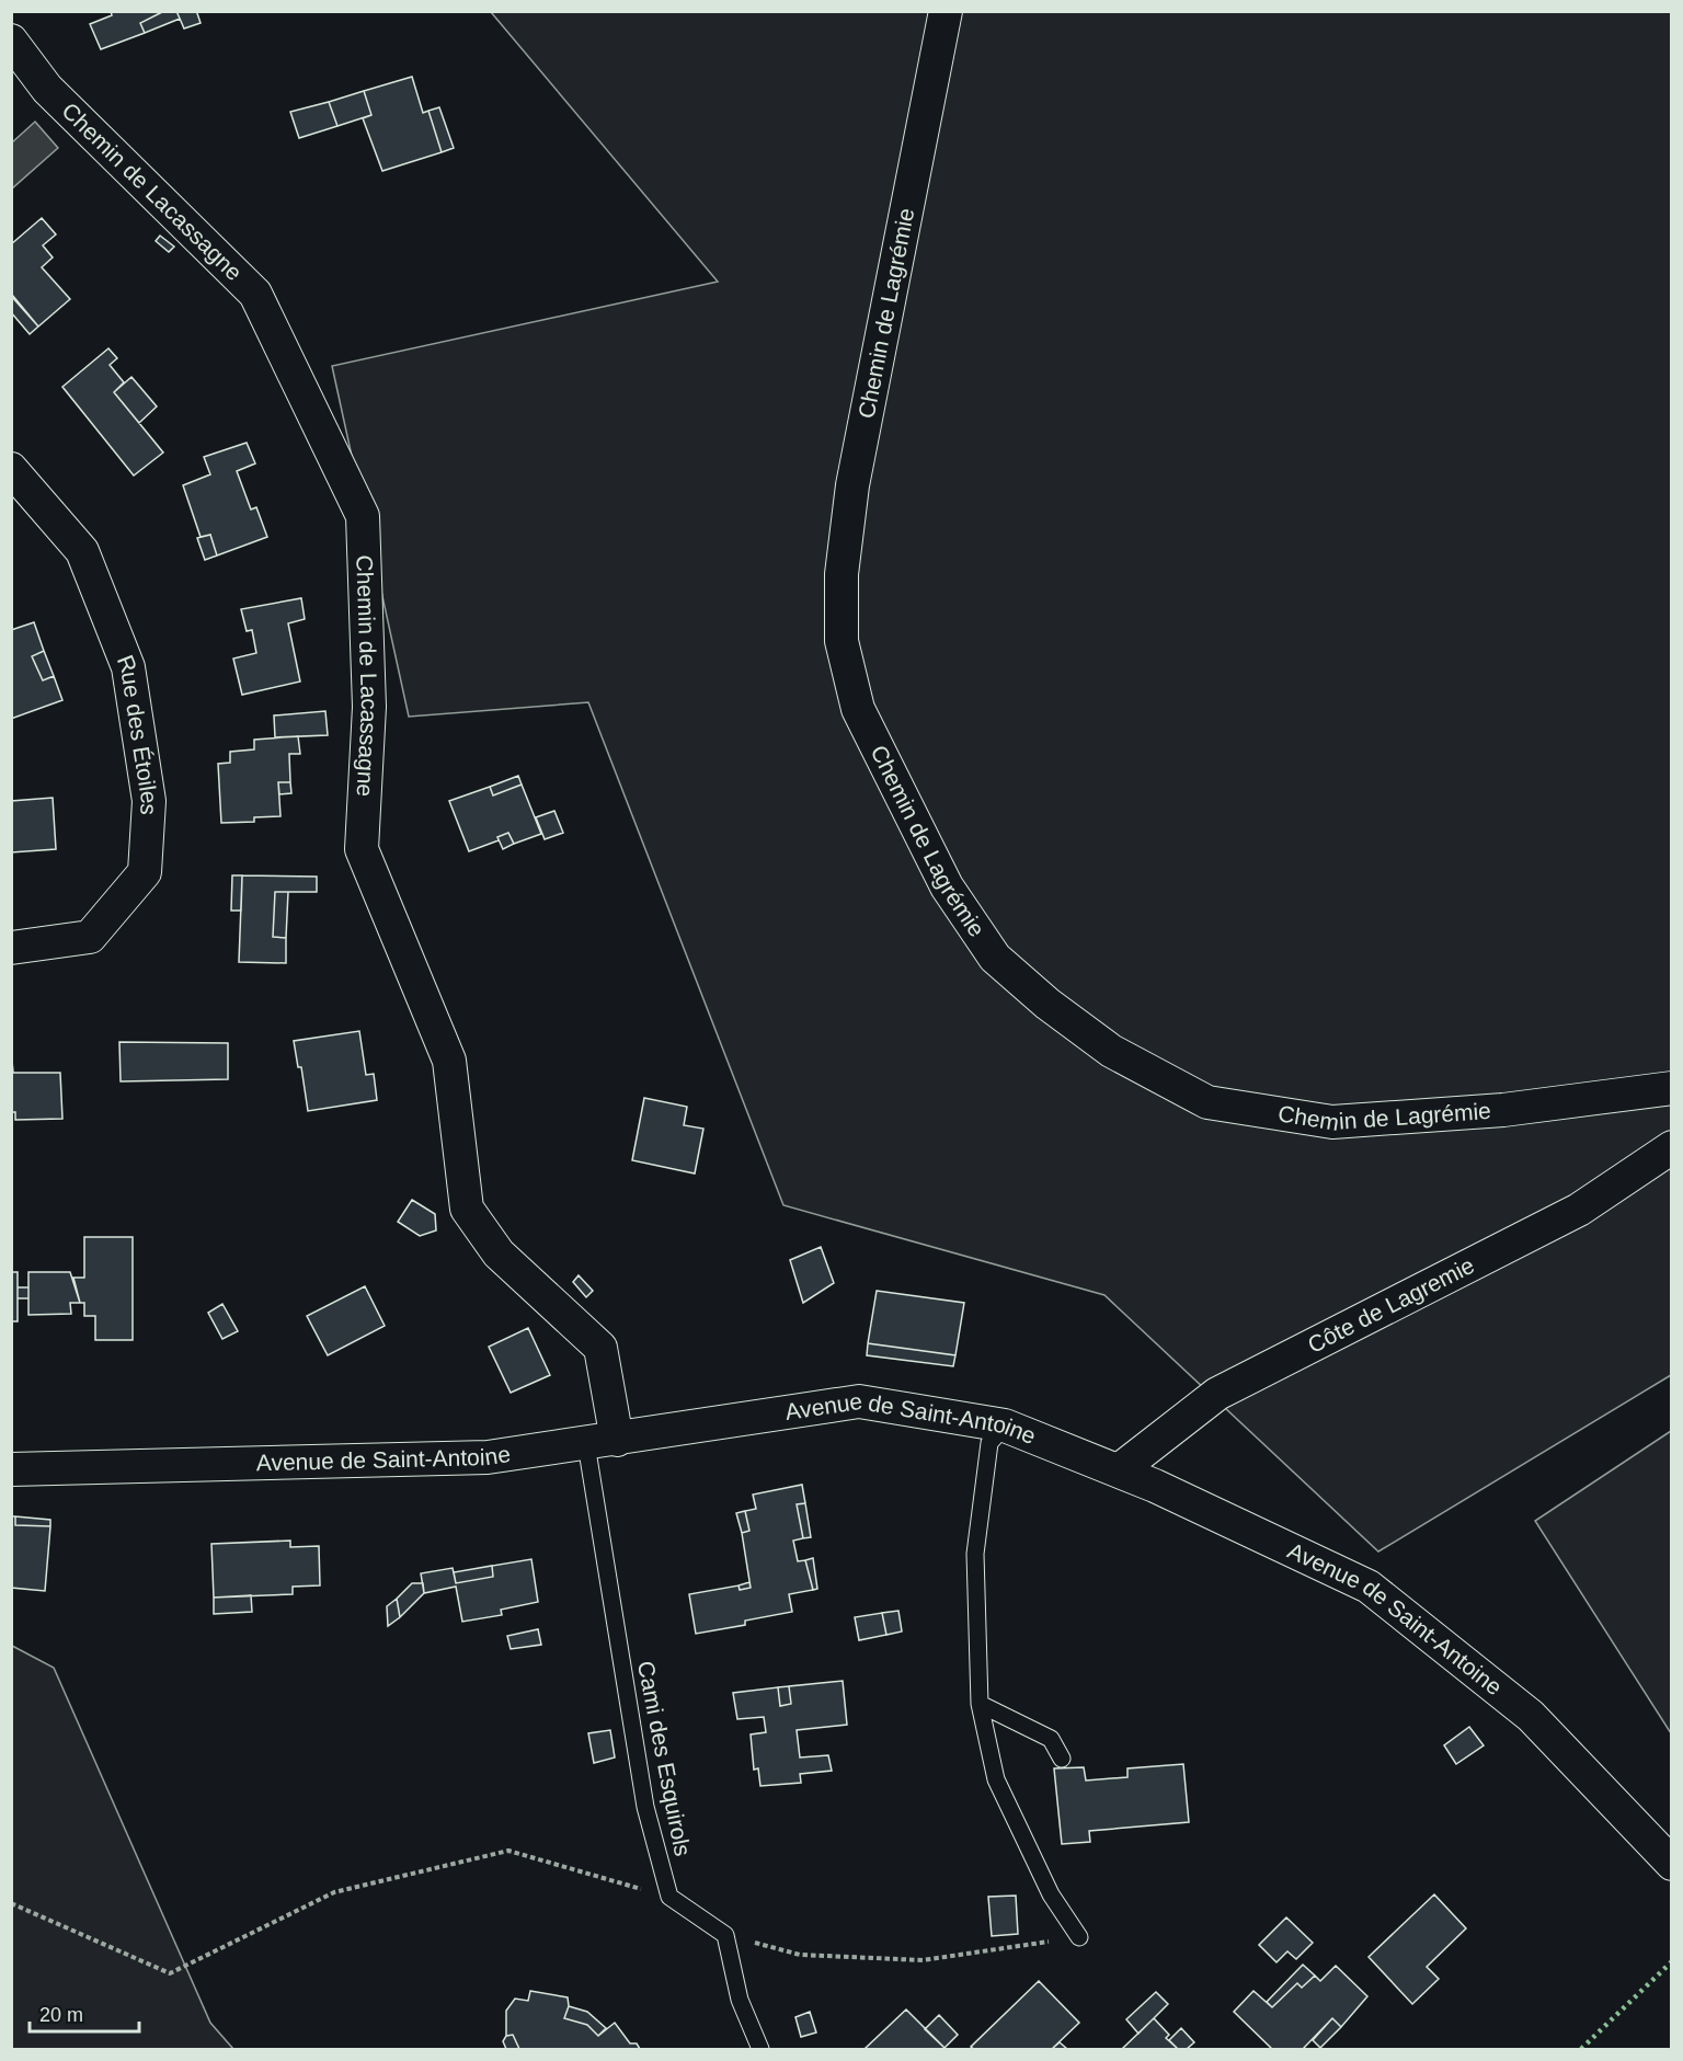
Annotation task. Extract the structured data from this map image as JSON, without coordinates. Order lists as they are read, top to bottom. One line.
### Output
{"streets":{"street":["Chemin de Lacassagne","Chemin de Lagrémie","Rue des Étoiles","Côte de Lagremie","Avenue de Saint-Antoine"],"lane":["Cami des Esquirols"]},"crossings":[["Chemin de Lacassagne","Avenue de Saint-Antoine"],["Chemin de Lacassagne","Cami des Esquirols"],["Côte de Lagremie","Avenue de Saint-Antoine"],["Avenue de Saint-Antoine","Cami des Esquirols"]],"scale_bar":"20 m"}
